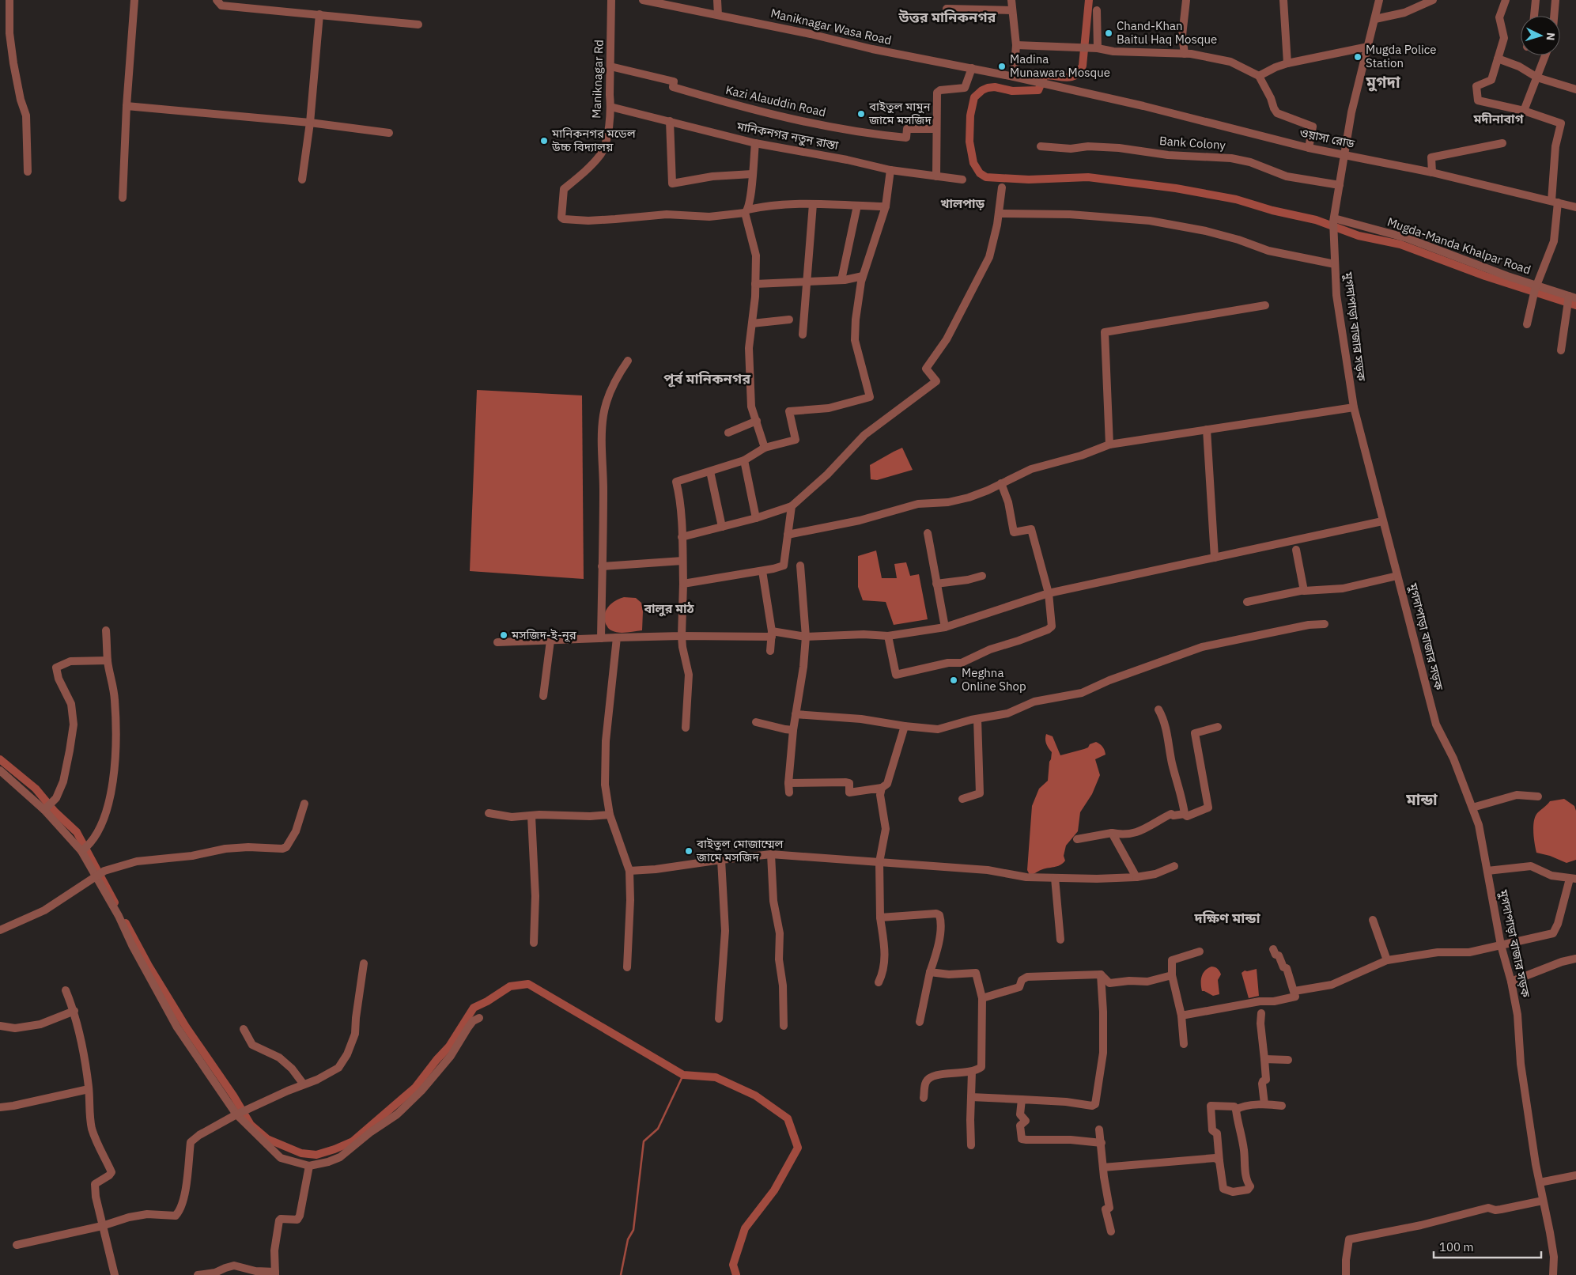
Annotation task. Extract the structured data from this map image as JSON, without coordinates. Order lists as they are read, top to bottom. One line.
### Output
{"streets":{"street":["Maniknagar Wasa Road","Maniknagar Rd","Kazi Alauddin Road","মানিকনগর নতুন রাস্তা","ওয়াসা রোড","Bank Colony","Mugda-Manda Khalpar Road","মুগদাপাড়া বাজার সড়ক"]},"crossings":[["Maniknagar Wasa Road","ওয়াসা রোড"],["Maniknagar Rd","Kazi Alauddin Road"],["Maniknagar Rd","মানিকনগর নতুন রাস্তা"],["ওয়াসা রোড","মুগদাপাড়া বাজার সড়ক"],["Bank Colony","মুগদাপাড়া বাজার সড়ক"],["Mugda-Manda Khalpar Road","মুগদাপাড়া বাজার সড়ক"]],"districts":["উত্তর মানিকনগর","মুগদা","মদীনাবাগ","খালপাড়","পূর্ব মানিকনগর","বালুর মাঠ","মান্ডা","দক্ষিণ মান্ডা"],"places":["Chand-Khan Baitul Haq Mosque","Mugda Police Station","Madina Munawara Mosque","বাইতুল মামুন জামে মসজিদ","মানিকনগর মডেল উচ্চ বিদ্যালয়","মসজিদ-ই-নূর","Meghna Online Shop","বাইতুল মোজাম্মেল জামে মসজিদ"],"scale_bar":"100 m","north":"right"}
